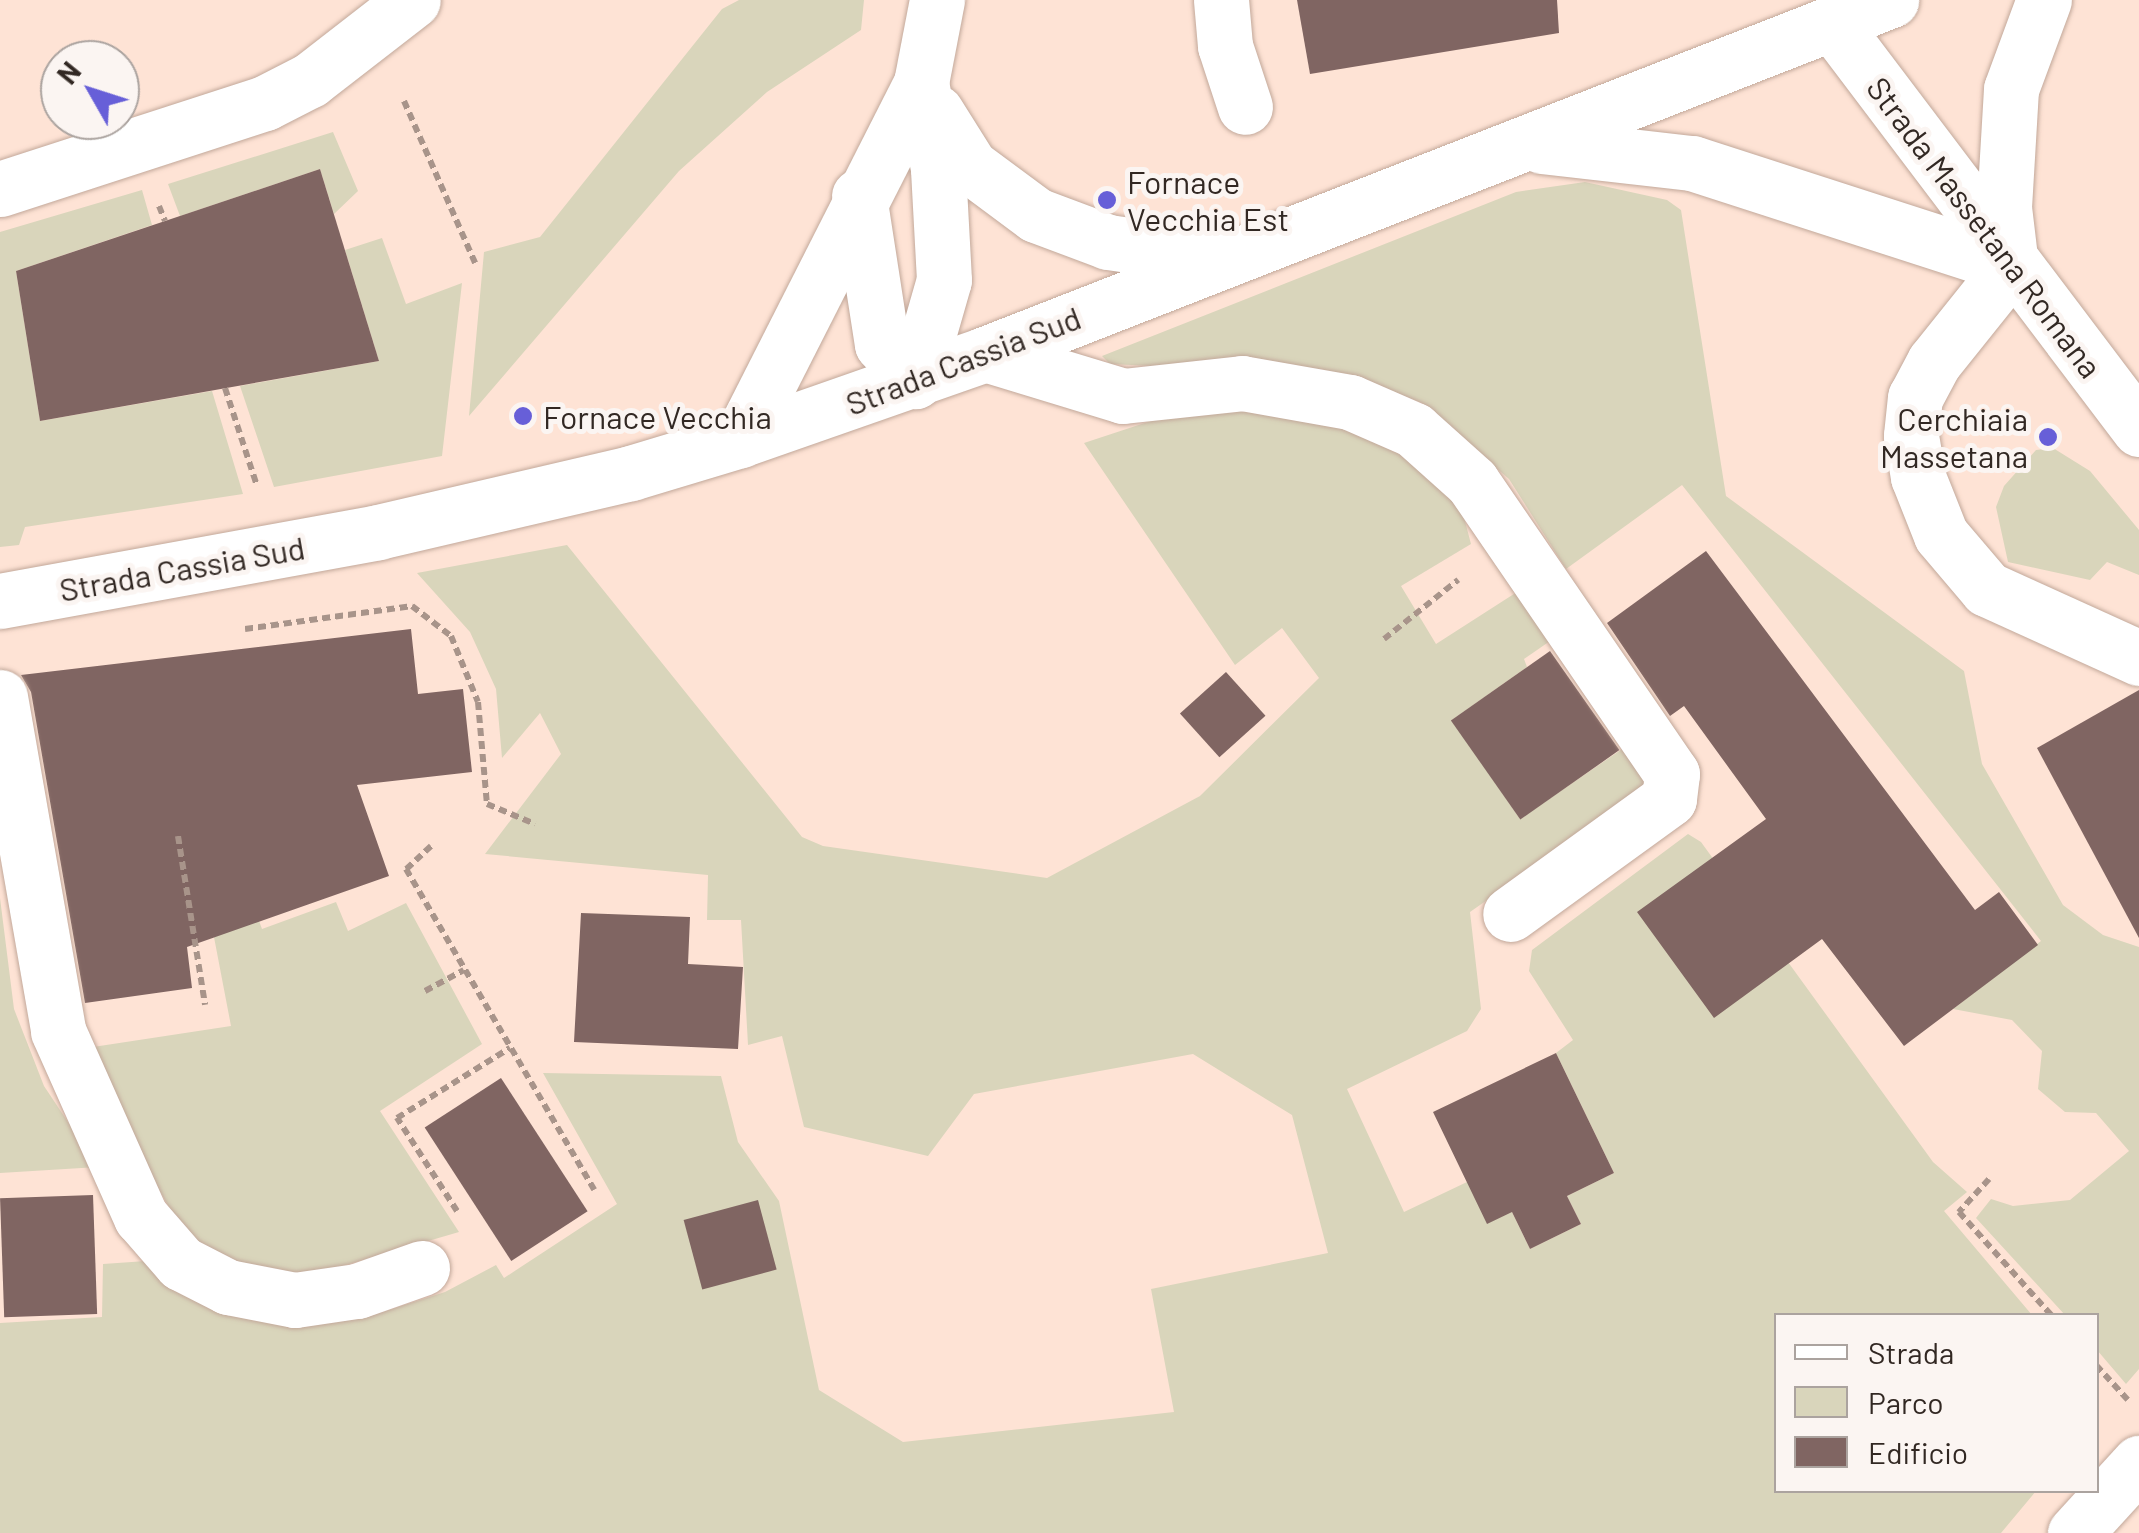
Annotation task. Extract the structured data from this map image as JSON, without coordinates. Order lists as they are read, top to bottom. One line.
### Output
{"streets":{"main road":["Strada Massetana Romana","Strada Cassia Sud"]},"crossings":[["Strada Massetana Romana","Strada Cassia Sud"]],"places":["Fornace Vecchia Est","Fornace Vecchia","Cerchiaia Massetana"],"legend":["Strada","Parco","Edificio"],"north":"top left"}
